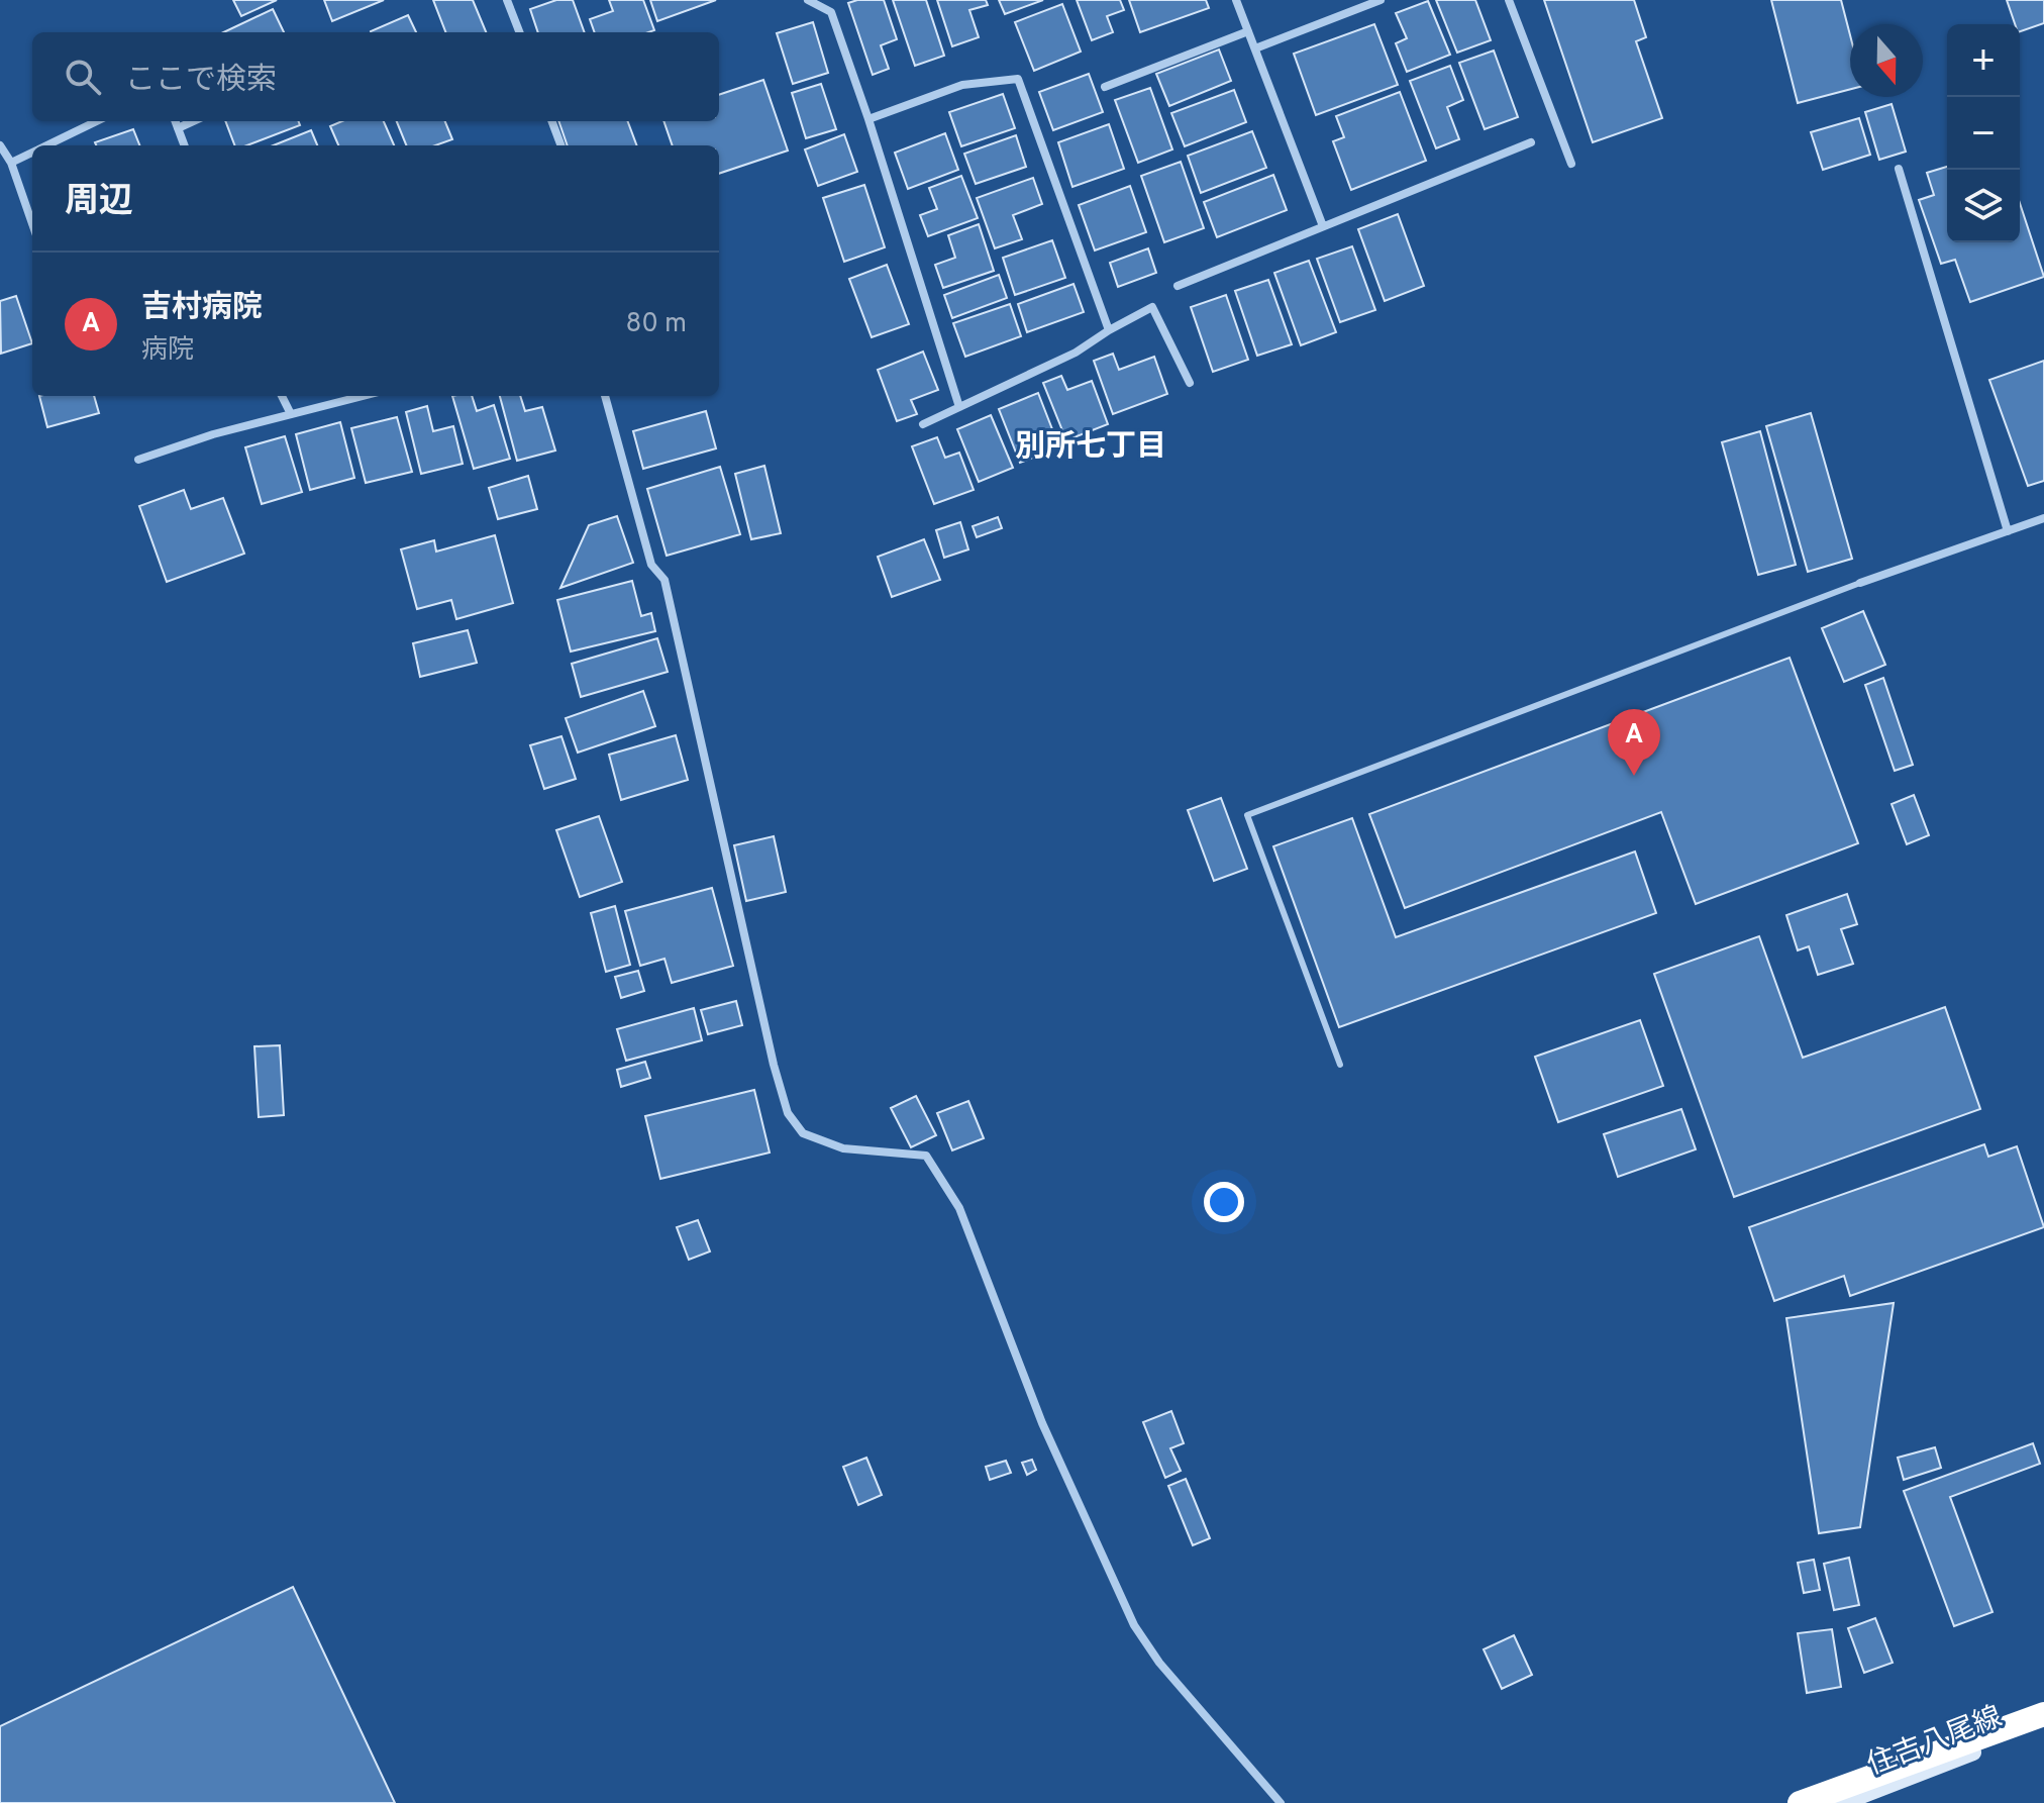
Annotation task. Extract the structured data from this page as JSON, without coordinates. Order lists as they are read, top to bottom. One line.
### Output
{"streets":{"main road":["住吉八尾線"]},"districts":["別所七丁目"],"north":"bottom","page":{"map_buttons":["+","−"],"search":"ここで検索","heading":"周辺","list":[{"mark":"A","name":"吉村病院","note":"病院","value":"80 m"}],"pins":"A"}}
